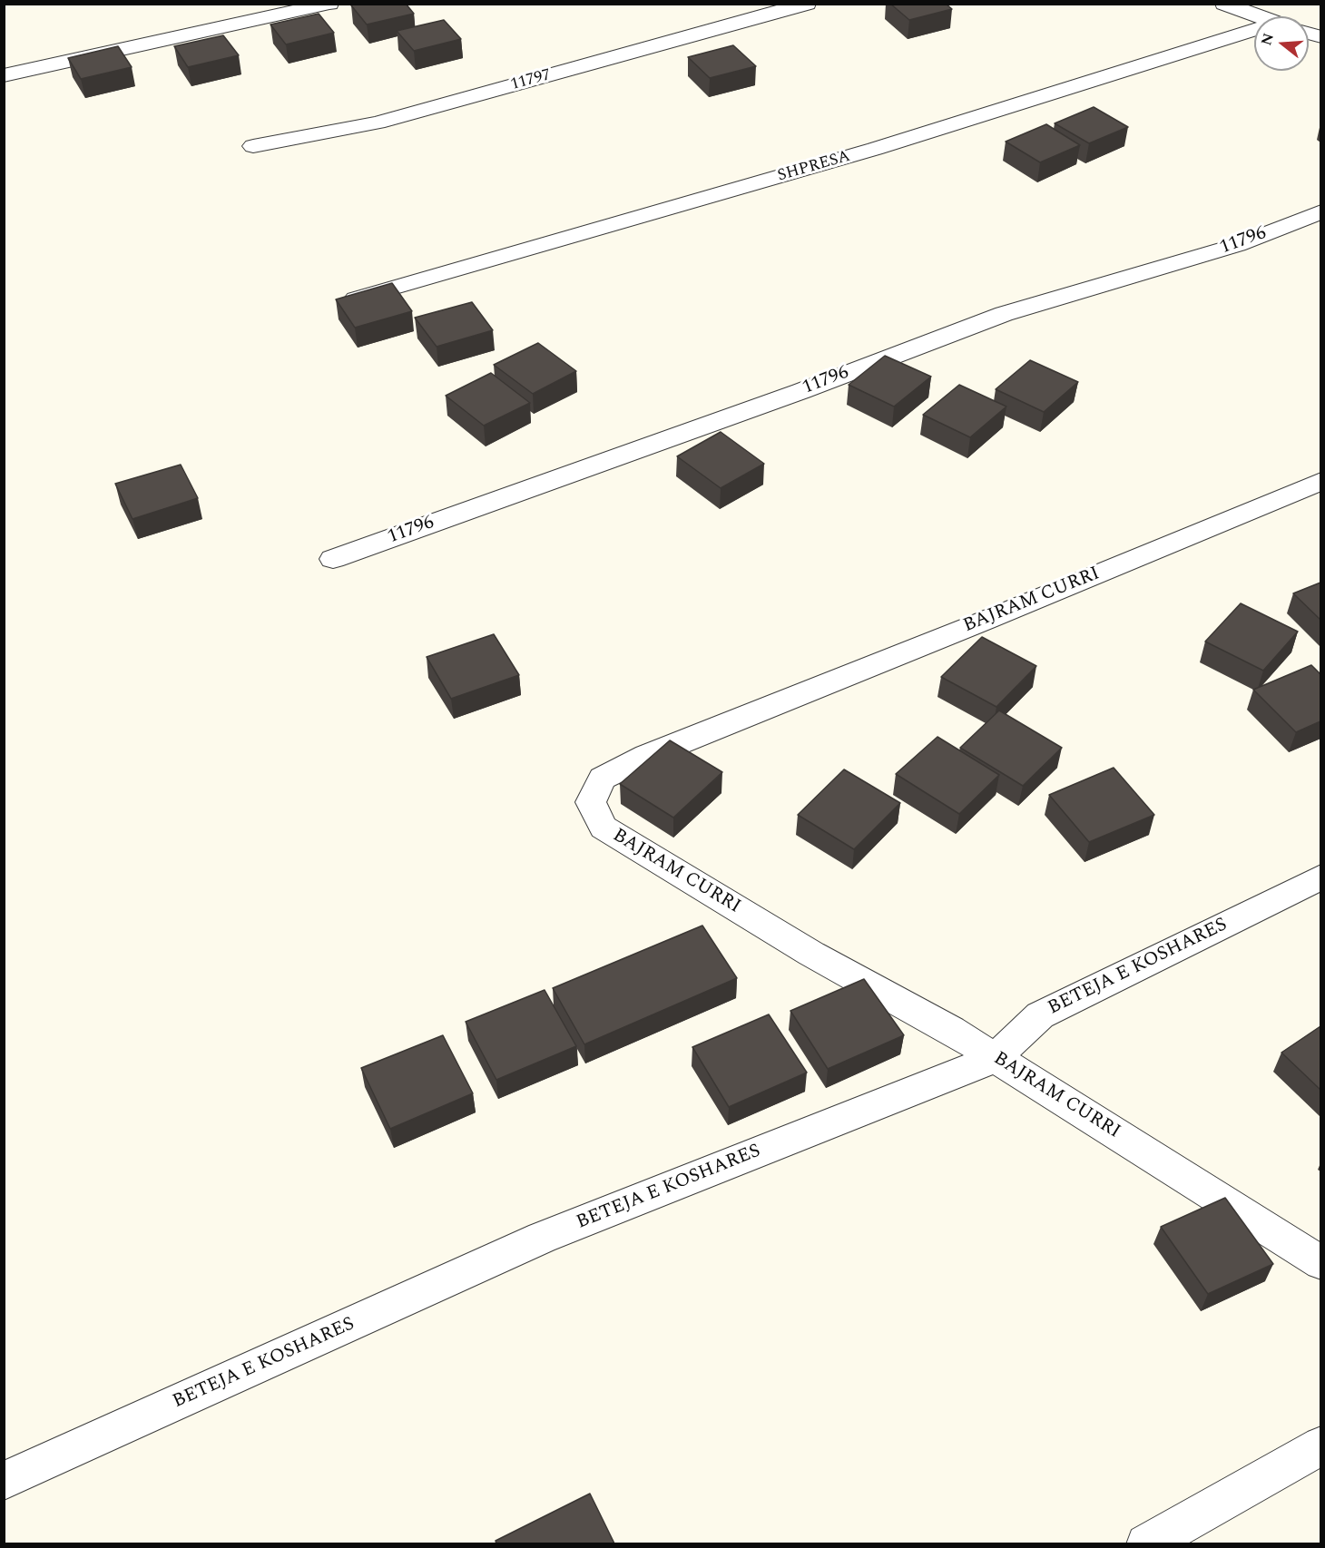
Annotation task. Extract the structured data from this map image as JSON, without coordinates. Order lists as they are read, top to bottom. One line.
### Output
{"streets":{"street":["11797","SHPRESA","11796","BAJRAM CURRI","BETEJA E KOSHARES"]},"crossings":[["BAJRAM CURRI","BETEJA E KOSHARES"]],"north":"left"}
